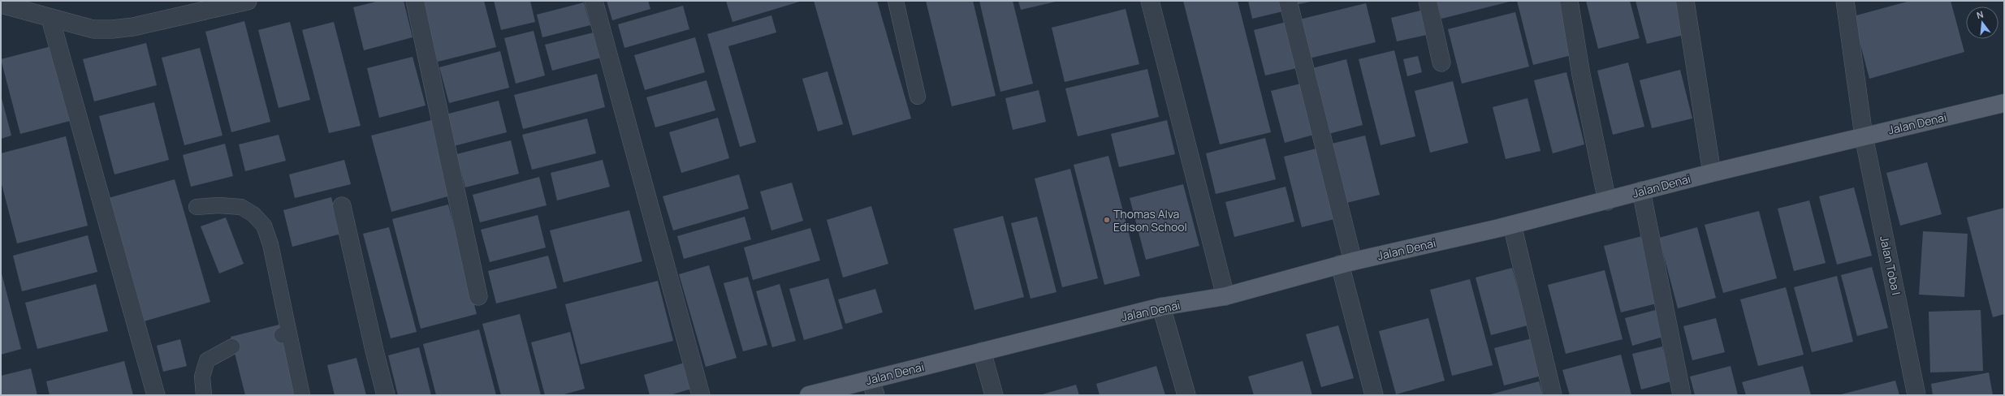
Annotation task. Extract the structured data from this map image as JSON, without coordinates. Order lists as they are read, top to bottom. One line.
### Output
{"streets":{"main road":["Jalan Denai"],"street":["Jalan Toba I"]},"crossings":[["Jalan Denai","Jalan Toba I"]],"places":["Thomas Alva Edison School"],"north":"top"}
